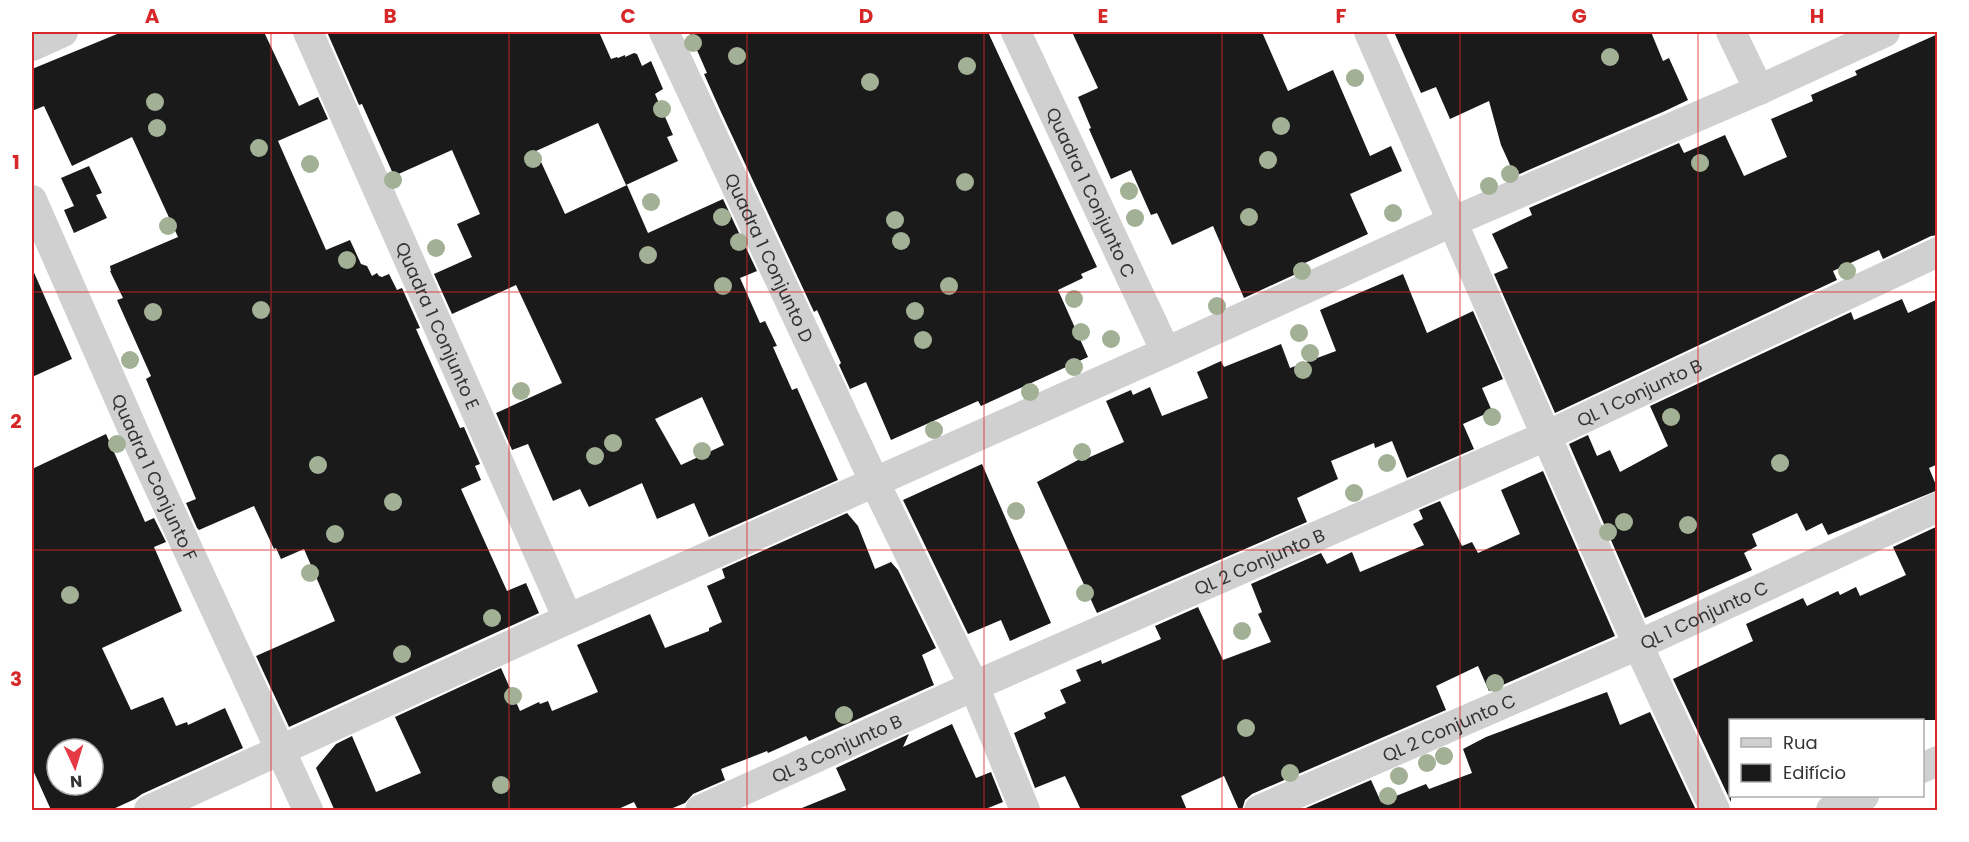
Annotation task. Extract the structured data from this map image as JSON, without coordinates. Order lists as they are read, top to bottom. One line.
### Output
{"streets":{"street":["Quadra 1 Conjunto C","Quadra 1 Conjunto D","Quadra 1 Conjunto E","QL 1 Conjunto B","Quadra 1 Conjunto F","QL 2 Conjunto B","QL 1 Conjunto C","QL 2 Conjunto C","QL 3 Conjunto B"]},"crossings":[["Quadra 1 Conjunto D","QL 2 Conjunto B"],["Quadra 1 Conjunto D","QL 3 Conjunto B"],["QL 1 Conjunto B","QL 2 Conjunto B"],["QL 2 Conjunto B","QL 3 Conjunto B"],["QL 1 Conjunto C","QL 2 Conjunto C"]],"legend":["Rua","Edifício"],"north":"bottom","grid":{"columns":["A","B","C","D","E","F","G","H"],"rows":["1","2","3"]}}
